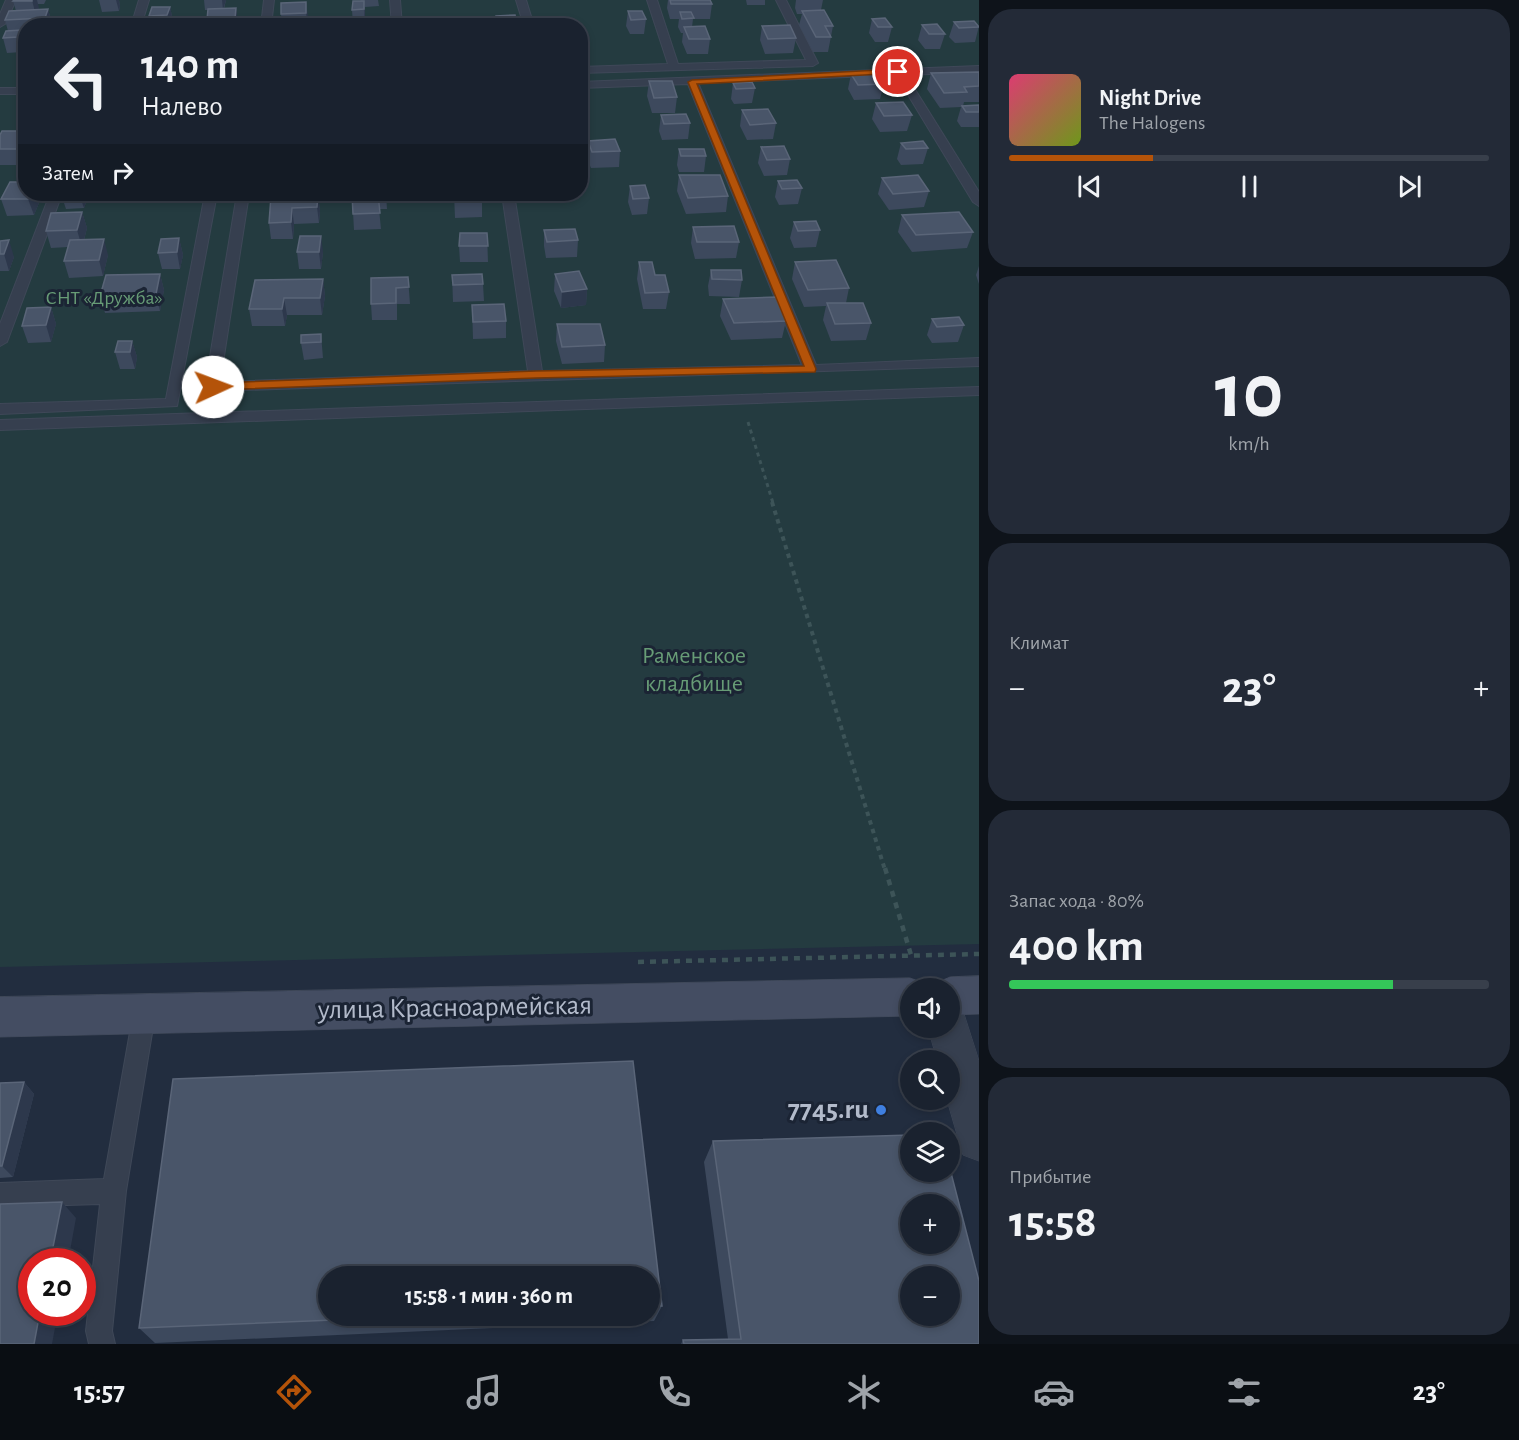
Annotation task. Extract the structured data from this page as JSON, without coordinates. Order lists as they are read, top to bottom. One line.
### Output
{"streets":{"main road":["улица Красноармейская"]},"parks":["СНТ «Дружба»","Раменское кладбище"],"places":["7745.ru"],"page":{"turn":["140 m","Налево"],"song":["Night Drive","The Halogens"],"then":"Затем","tile":[["10","km/h"],"Климат",["Запас хода · 80%","400 km"],["Прибытие","15:58"]],"heat":["−","23°","+"],"map_buttons":["+","−"],"limit":"20","trip":"15:58 · 1 мин · 360 m","tabs":["15:57","23°"]}}
